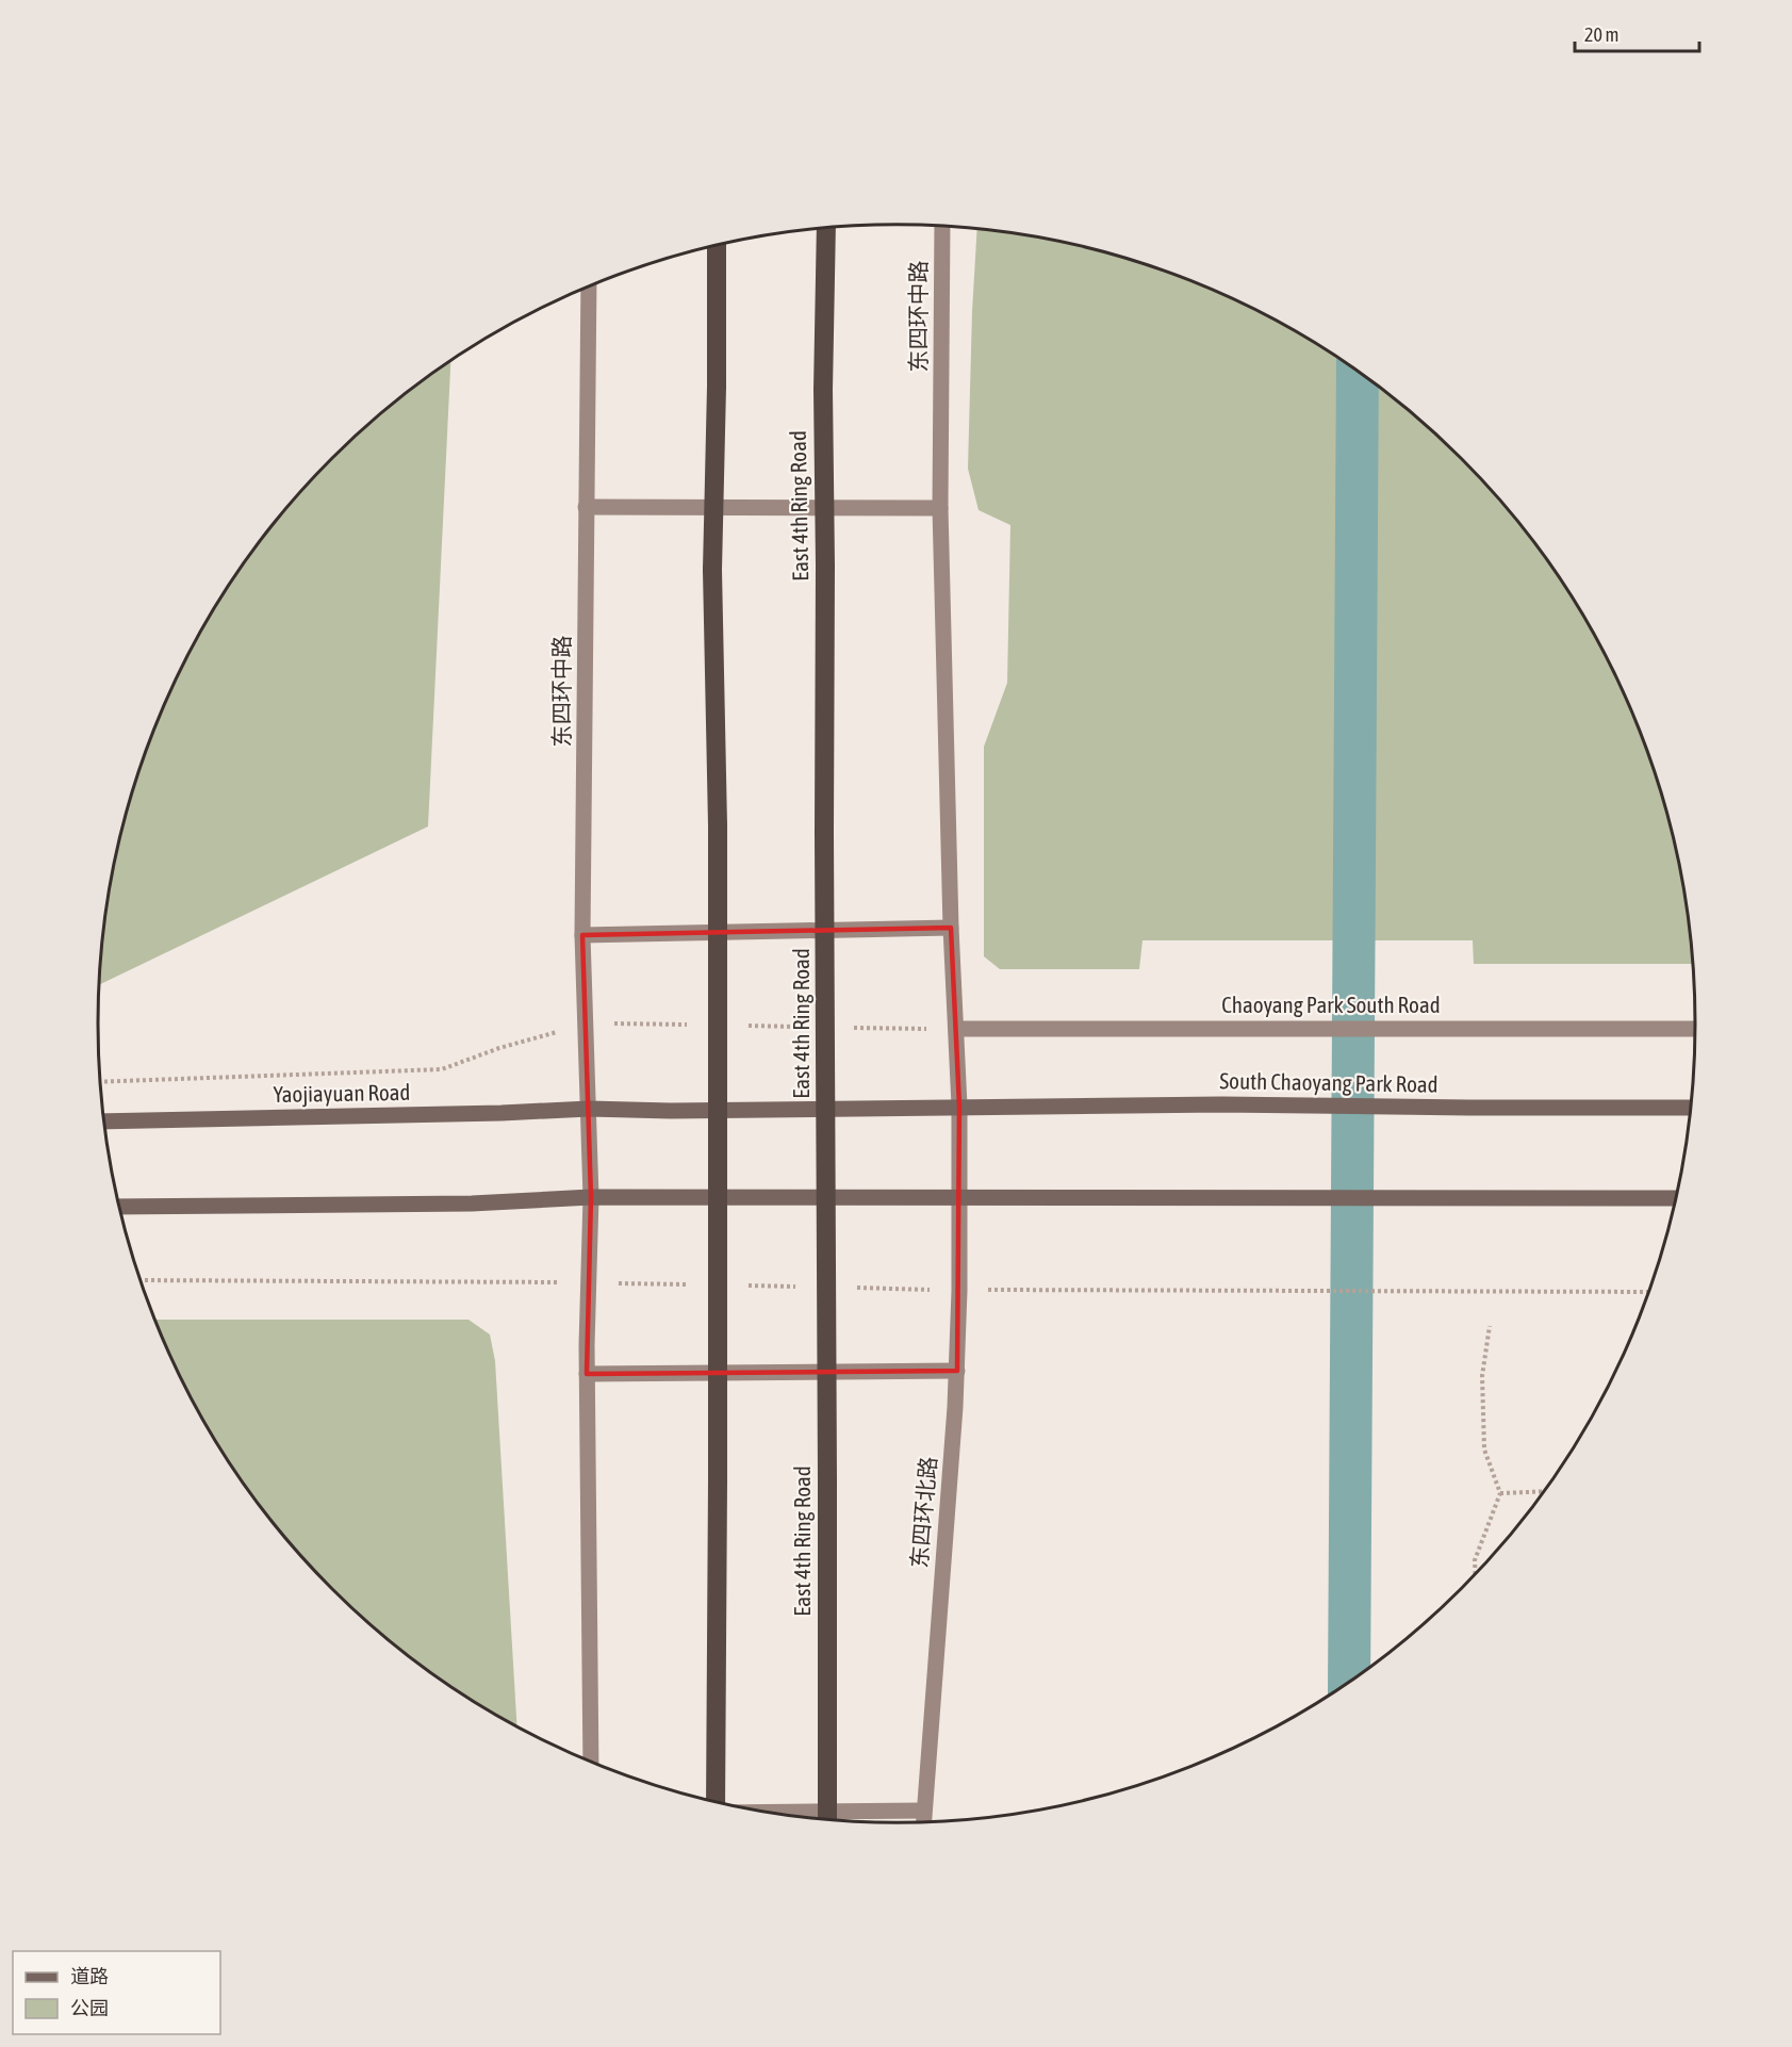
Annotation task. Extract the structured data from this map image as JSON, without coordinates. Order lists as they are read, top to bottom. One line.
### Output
{"streets":{"highway":["East 4th Ring Road"],"main road":["South Chaoyang Park Road","Yaojiayuan Road"],"street":["东四环中路","Chaoyang Park South Road","东四环北路"]},"crossings":[["东四环中路","Chaoyang Park South Road"],["东四环中路","South Chaoyang Park Road"],["东四环中路","Yaojiayuan Road"],["东四环中路","东四环北路"],["South Chaoyang Park Road","Yaojiayuan Road"],["South Chaoyang Park Road","东四环北路"]],"legend":["道路","公园"],"scale_bar":"20 m"}
